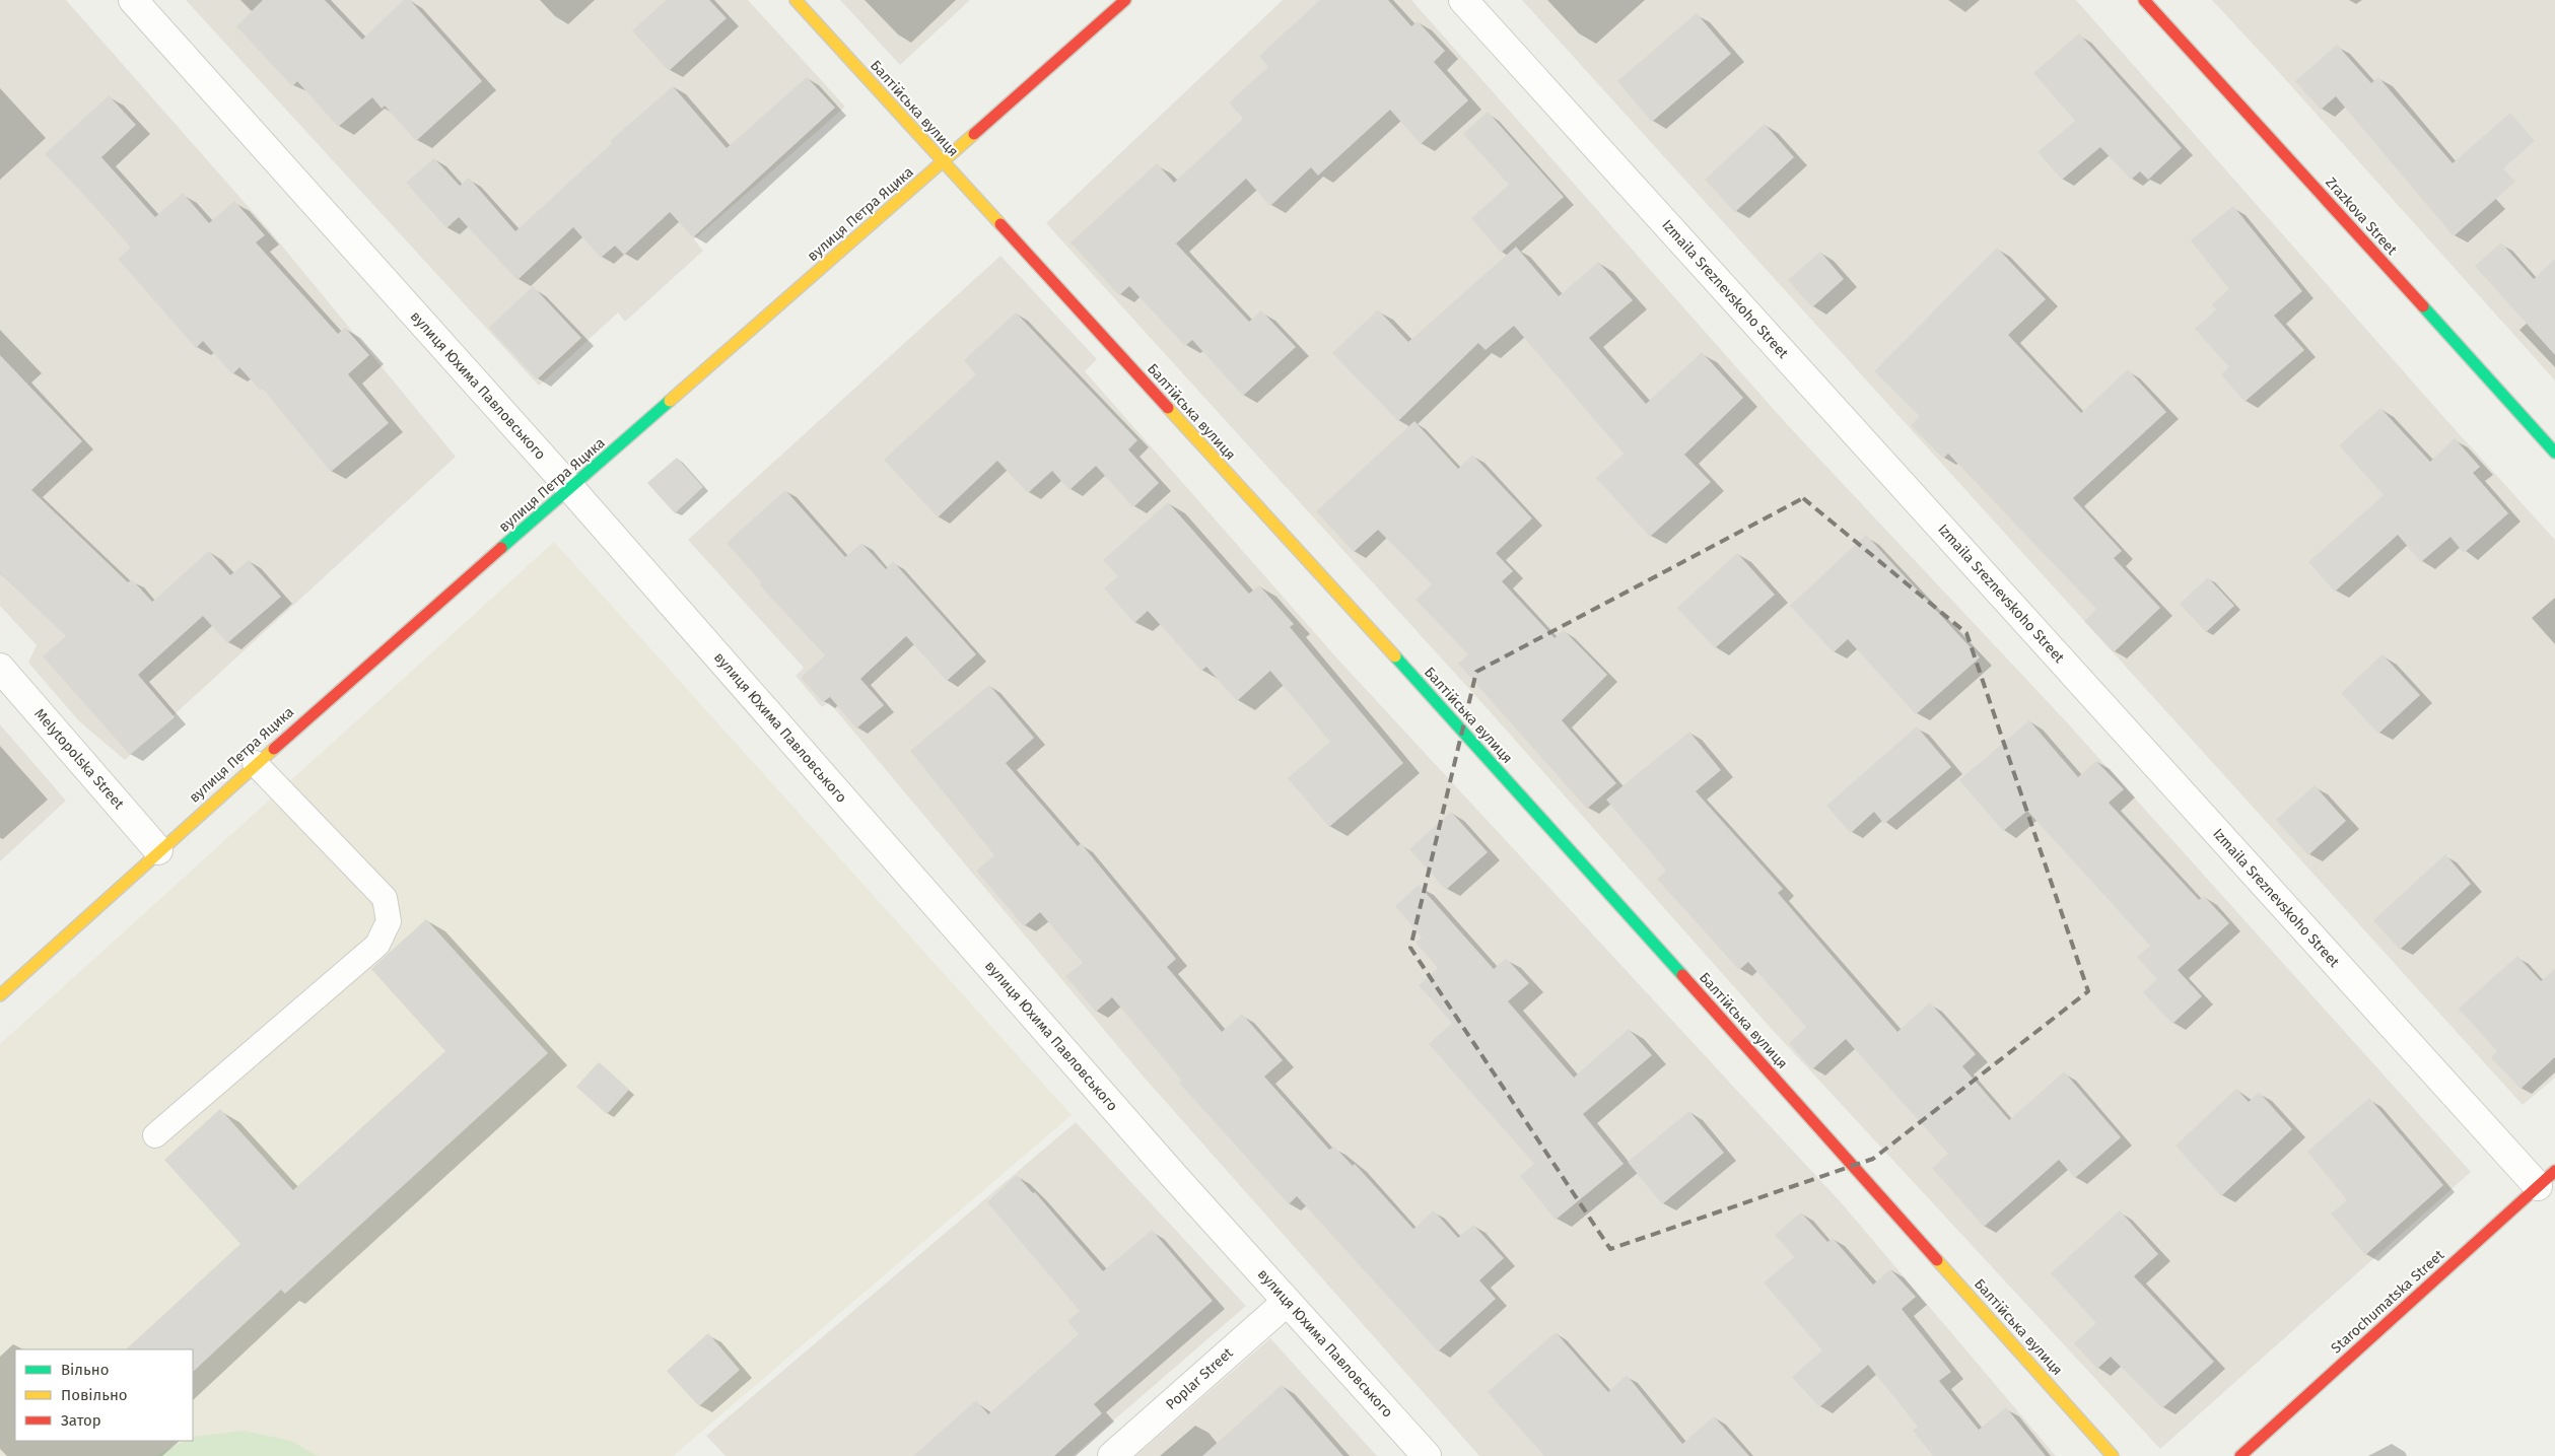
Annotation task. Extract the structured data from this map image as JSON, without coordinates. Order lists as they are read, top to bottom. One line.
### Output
{"streets":{"street":["Балтійська вулиця","вулиця Петра Яцика","Zrazkova Street","Izmaila Sreznevskoho Street","вулиця Юхима Павловського","Melytopolska Street","Starochumatska Street","Poplar Street"]},"crossings":[["Балтійська вулиця","вулиця Петра Яцика"],["вулиця Петра Яцика","вулиця Юхима Павловського"],["вулиця Петра Яцика","Melytopolska Street"],["Izmaila Sreznevskoho Street","Starochumatska Street"],["вулиця Юхима Павловського","Poplar Street"]],"legend":["Вільно","Повільно","Затор"]}
